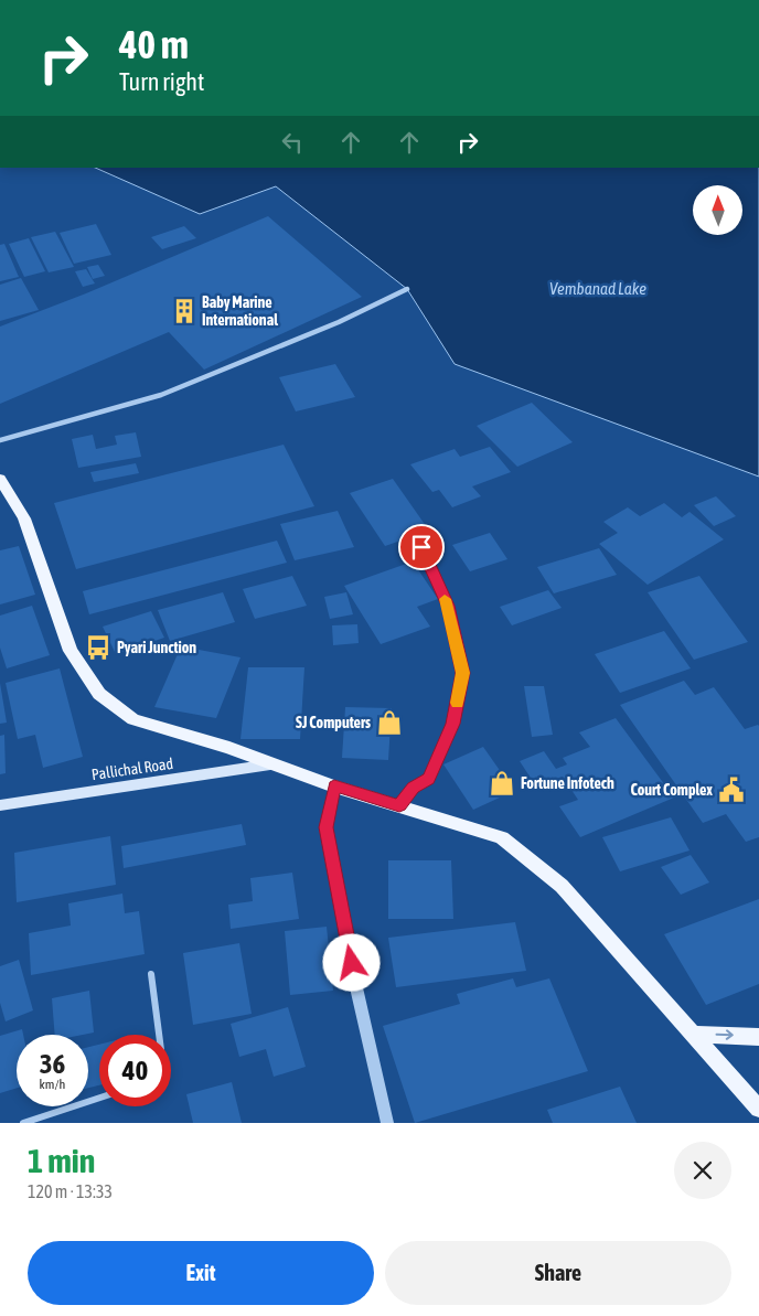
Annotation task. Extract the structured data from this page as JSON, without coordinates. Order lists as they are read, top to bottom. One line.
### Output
{"streets":{"main road":["Pallichal Road"]},"water":["Vembanad Lake"],"places":{"building":["Baby Marine International"],"bus stop":["Pyari Junction"],"shop":["SJ Computers","Fortune Infotech"],"public building":["Court Complex"]},"north":"top","page":{"turn":["40 m","Turn right"],"speed":"36 km/h","limit":"40","heading":["1 min","120 m · 13:33"],"buttons":["Exit","Share"]}}
